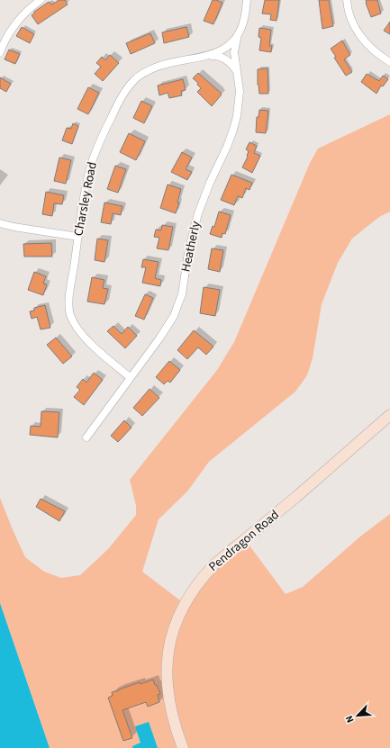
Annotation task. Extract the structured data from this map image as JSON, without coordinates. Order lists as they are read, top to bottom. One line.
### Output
{"streets":{"street":["Charsley Road","Heatherly","Pendragon Road"]},"crossings":[["Charsley Road","Heatherly"]],"north":"bottom left"}
